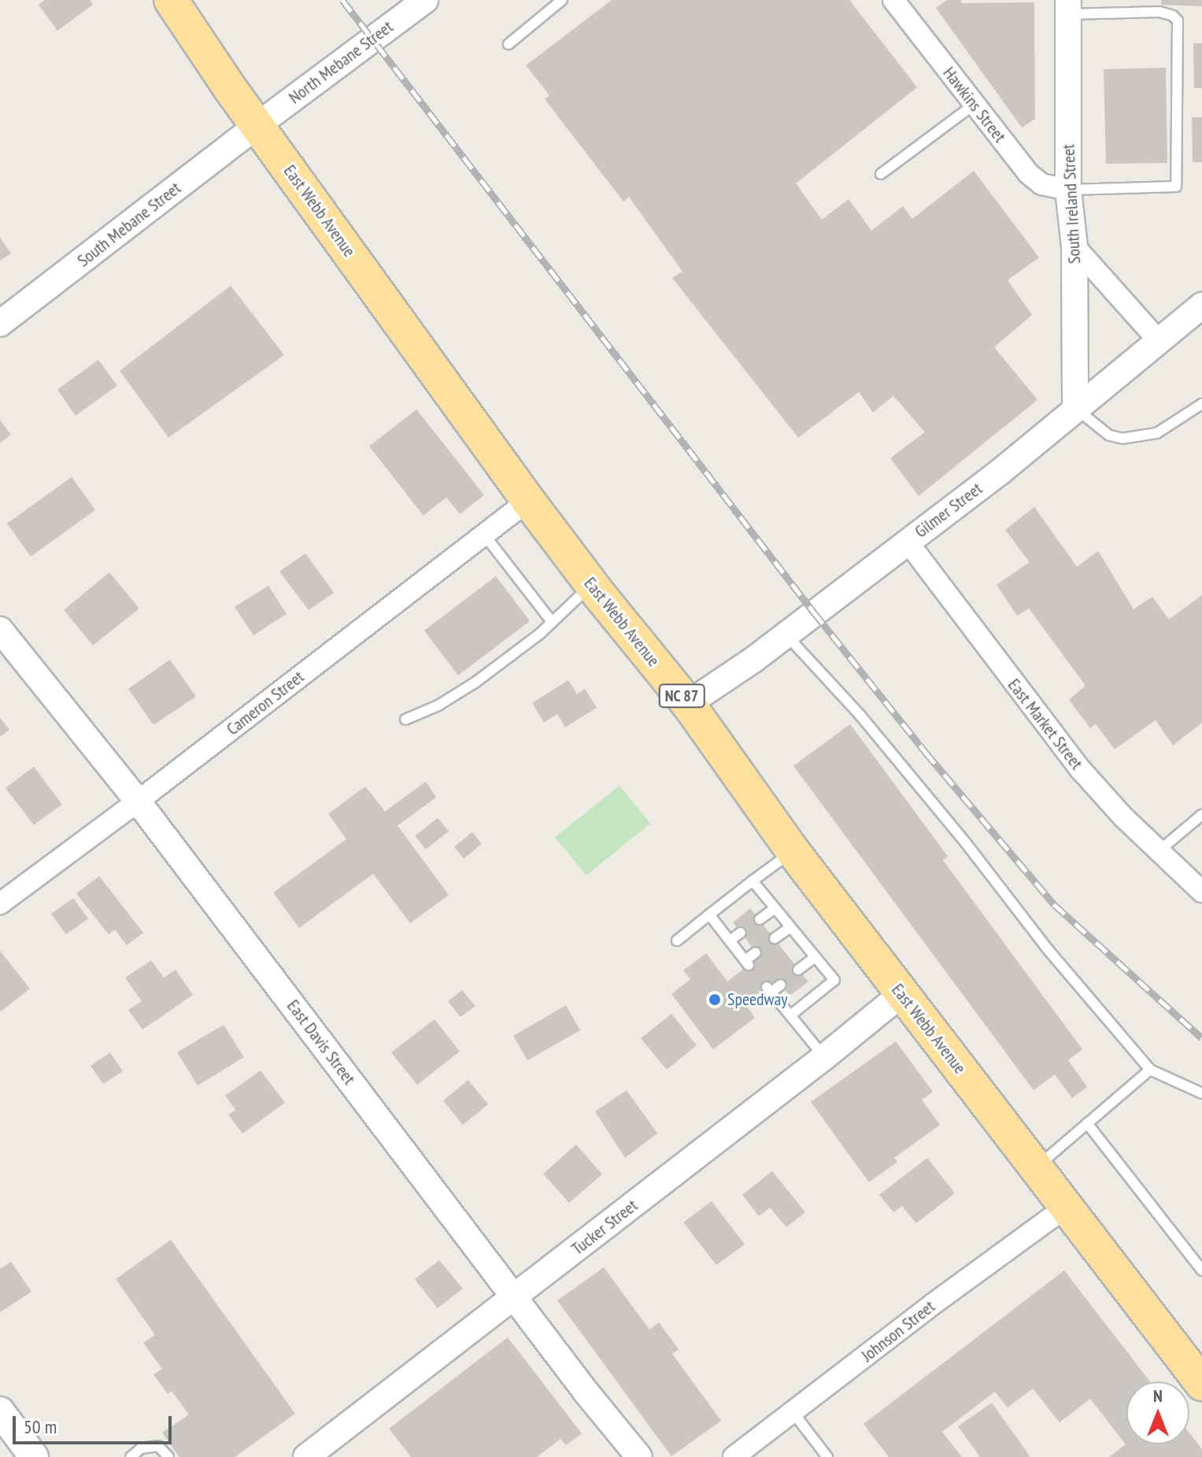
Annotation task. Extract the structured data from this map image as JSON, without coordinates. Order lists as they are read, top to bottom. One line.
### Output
{"streets":{"highway":["East Webb Avenue","NC 87"],"street":["North Mebane Street","Hawkins Street","South Ireland Street","South Mebane Street","Gilmer Street","Cameron Street","East Market Street","East Davis Street","Tucker Street","Johnson Street"]},"crossings":[["North Mebane Street","East Webb Avenue"],["North Mebane Street","South Mebane Street"],["Hawkins Street","South Ireland Street"],["South Ireland Street","Gilmer Street"],["East Webb Avenue","South Mebane Street"],["East Webb Avenue","Gilmer Street"],["East Webb Avenue","Cameron Street"],["East Webb Avenue","Tucker Street"],["East Webb Avenue","Johnson Street"],["Gilmer Street","East Market Street"],["Cameron Street","East Davis Street"],["East Davis Street","Tucker Street"]],"places":["Speedway"],"scale_bar":"50 m","north":"top"}
